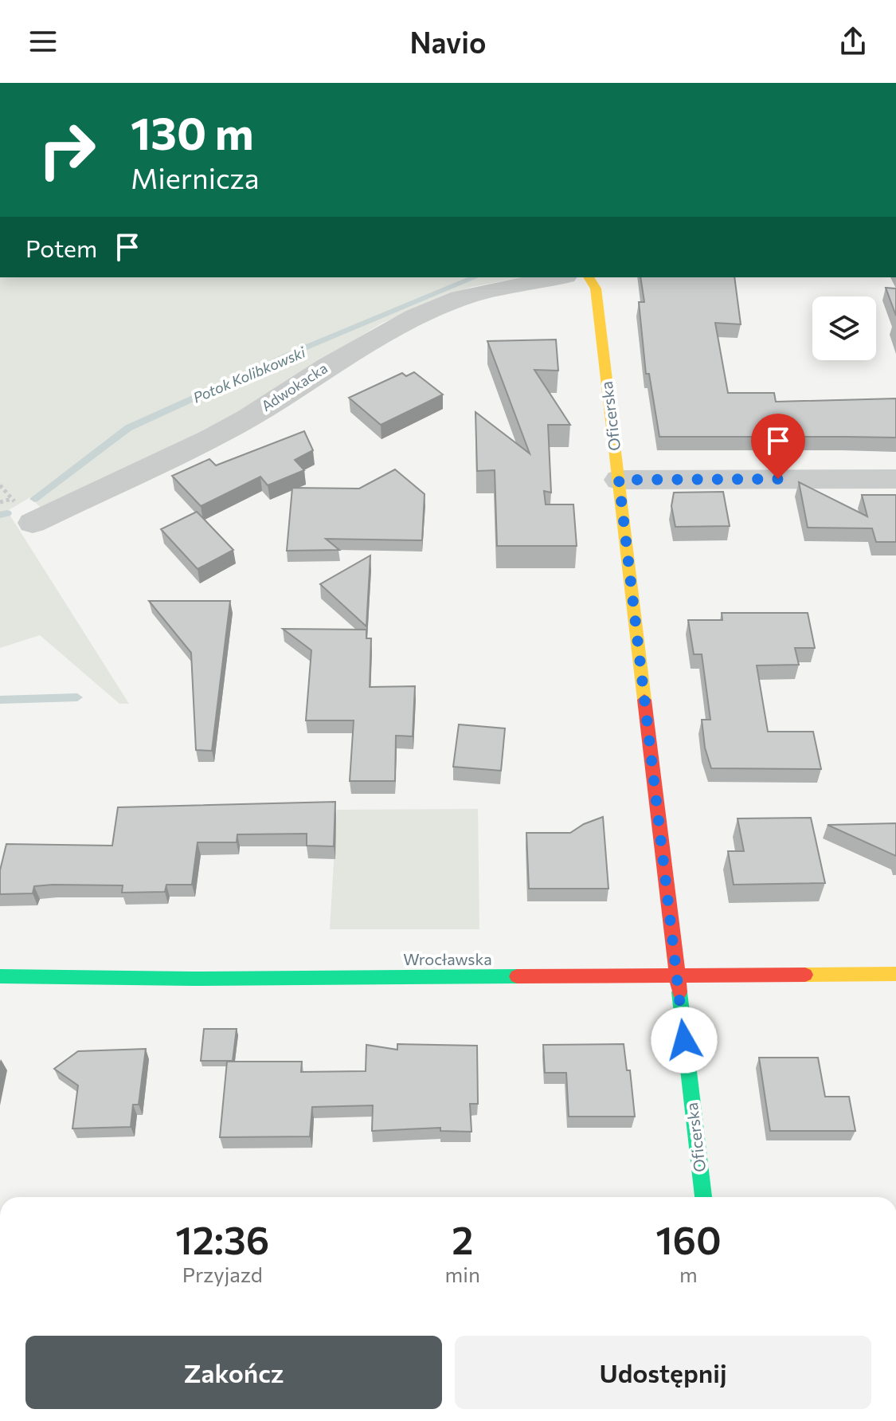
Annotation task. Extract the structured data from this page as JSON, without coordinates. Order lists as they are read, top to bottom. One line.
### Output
{"streets":{"street":["Adwokacka","Oficerska","Wrocławska"]},"crossings":[["Oficerska","Wrocławska"]],"water":["Potok Kolibkowski"],"page":{"header":"Navio","turn":["130 m","Miernicza"],"then":"Potem","eta":["12:36","Przyjazd","2","min","160","m"],"buttons":["Zakończ","Udostępnij"]}}
